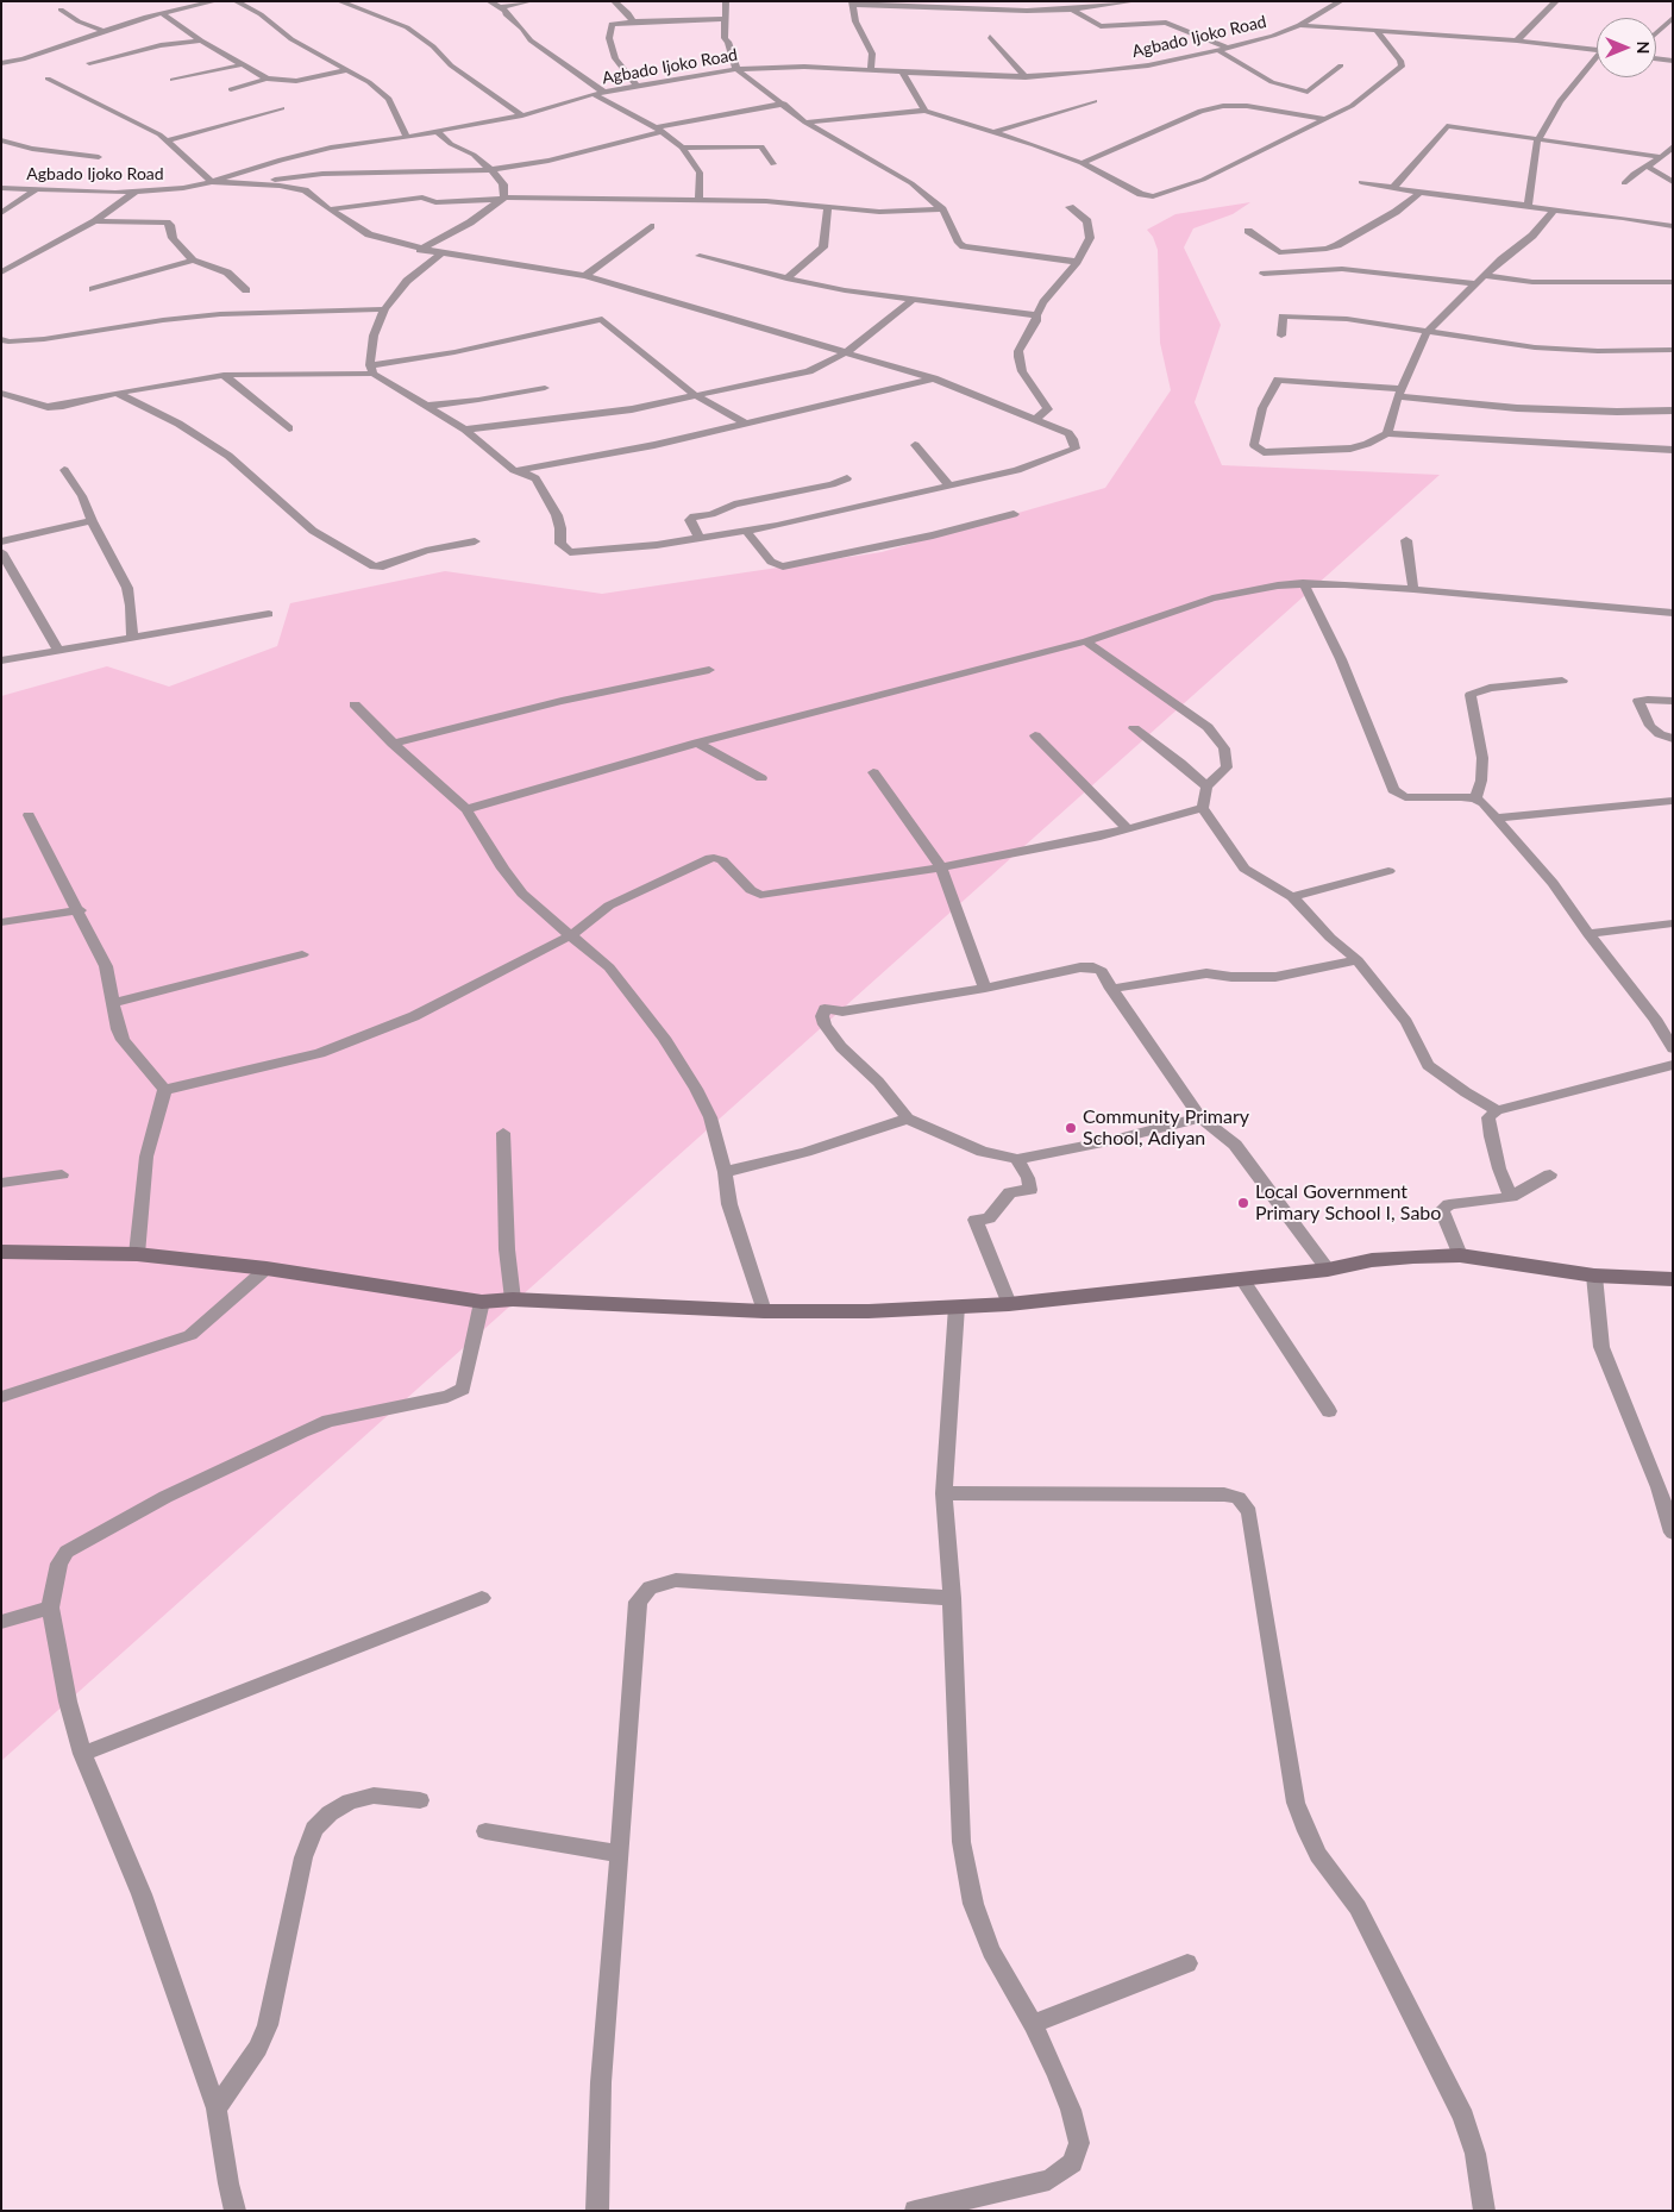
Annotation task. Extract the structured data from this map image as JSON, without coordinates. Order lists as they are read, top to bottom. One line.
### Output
{"streets":{"street":["Agbado Ijoko Road"]},"places":["Community Primary School, Adiyan","Local Government Primary School I, Sabo"],"north":"right"}
